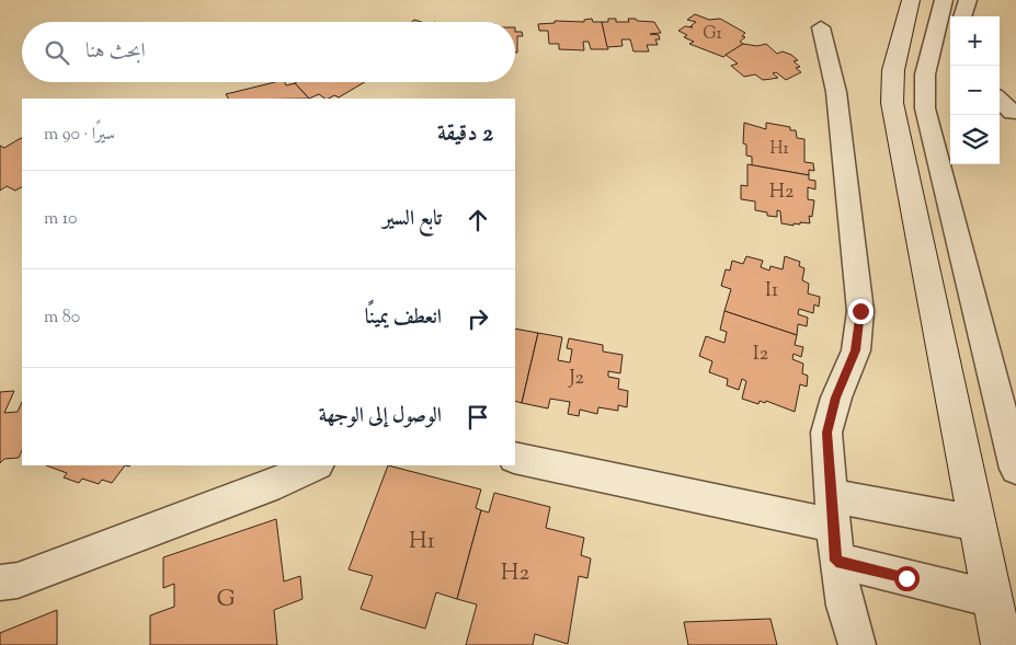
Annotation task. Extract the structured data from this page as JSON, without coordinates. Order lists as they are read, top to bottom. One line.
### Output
{"house_numbers":["G1","H1","H2","I1","I2","J2","H1","H2","G"],"page":{"map_buttons":["+","−"],"search":"ابحث هنا","heading":["2 دقيقة","سيرًا · 90 m"],"list":[["تابع السير","10 m"],["انعطف يمينًا","80 m"],"الوصول إلى الوجهة"]}}
